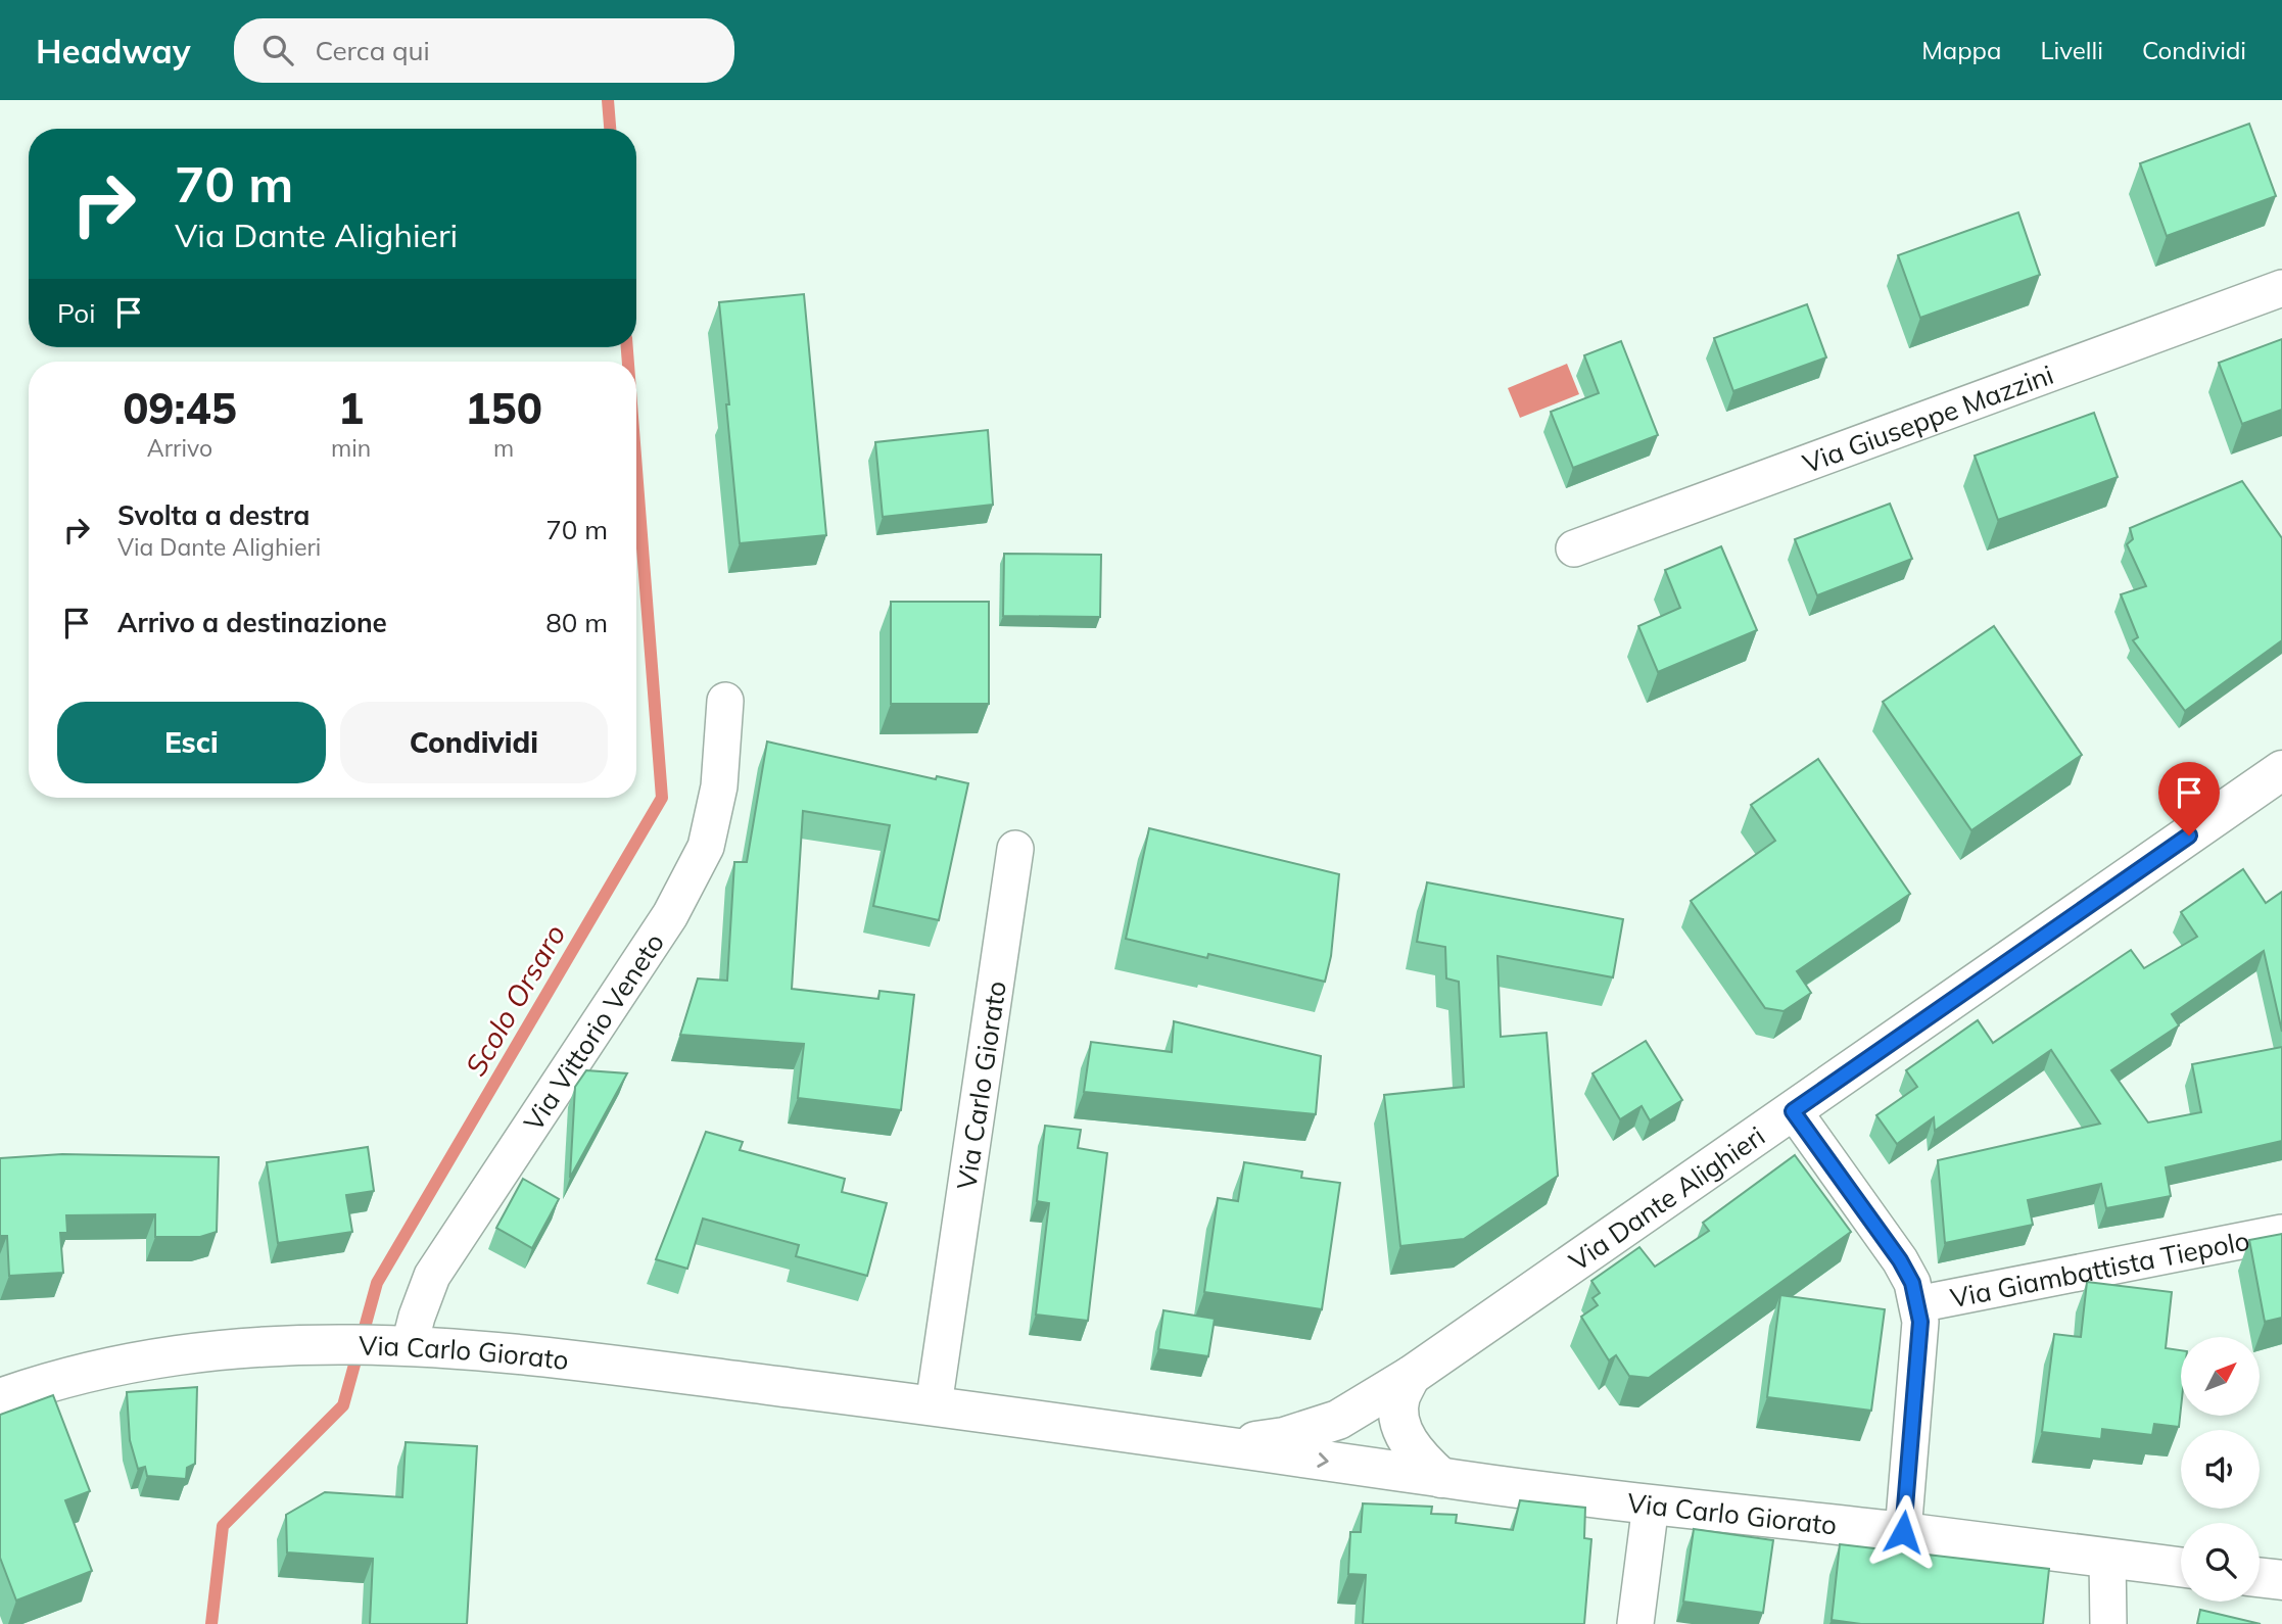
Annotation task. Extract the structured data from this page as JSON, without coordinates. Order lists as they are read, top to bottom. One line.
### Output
{"streets":{"street":["Via Giuseppe Mazzini","Via Vittorio Veneto","Via Carlo Giorato","Via Dante Alighieri","Via Giambattista Tiepolo"]},"crossings":[["Via Vittorio Veneto","Via Carlo Giorato"],["Via Carlo Giorato","Via Dante Alighieri"],["Via Carlo Giorato","Via Giambattista Tiepolo"],["Via Dante Alighieri","Via Giambattista Tiepolo"]],"water":["Scolo Orsaro"],"north":"top right","page":{"header":"Headway","search":"Cerca qui","nav":["Mappa","Livelli","Condividi"],"turn":["70 m","Via Dante Alighieri"],"then":"Poi","eta":["09:45","Arrivo","1","min","150","m"],"list":[{"name":"Svolta a destra","note":"Via Dante Alighieri","value":"70 m"},{"name":"Arrivo a destinazione","value":"80 m"}],"buttons":["Esci","Condividi"]}}
